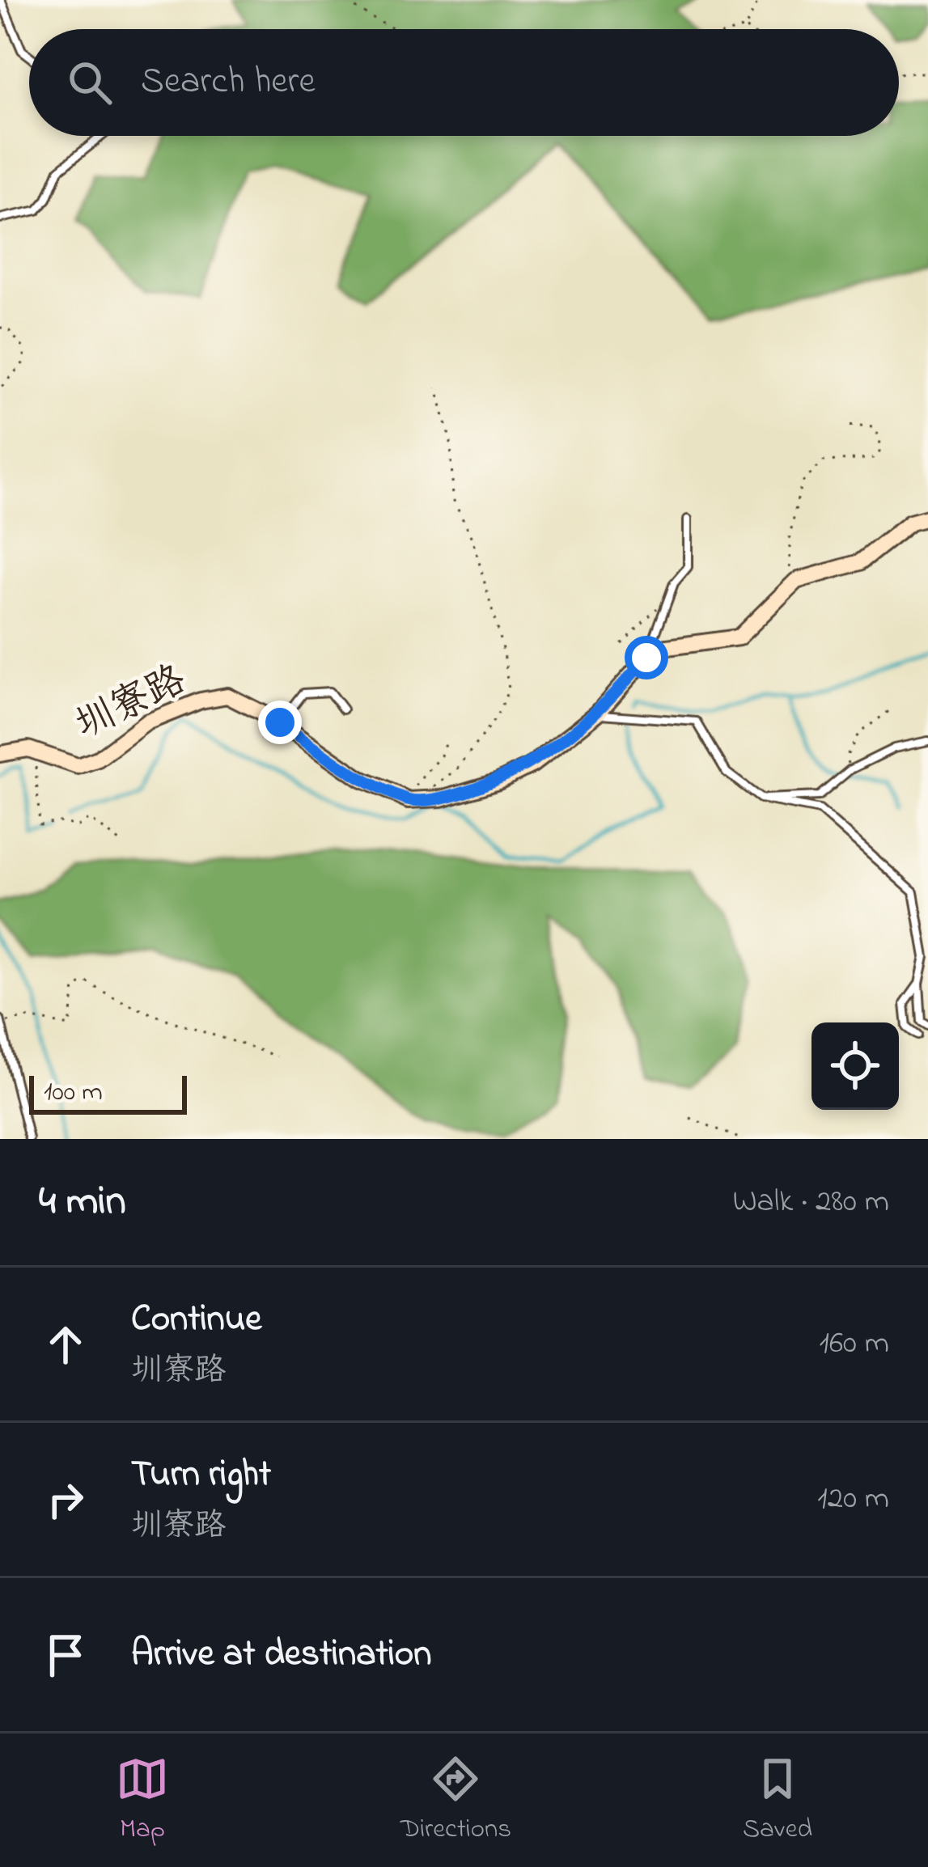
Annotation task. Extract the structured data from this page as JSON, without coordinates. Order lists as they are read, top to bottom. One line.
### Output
{"streets":{"street":["圳寮路"]},"scale_bar":"100 m","page":{"search":"Search here","scale":"100 m","heading":["4 min","Walk · 280 m"],"list":[["Continue","圳寮路","160 m"],["Turn right","圳寮路","120 m"],"Arrive at destination"],"nav":["Map","Directions","Saved"]}}
